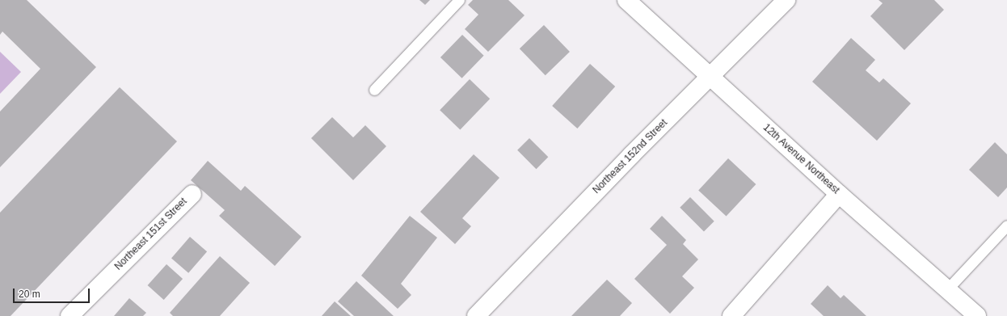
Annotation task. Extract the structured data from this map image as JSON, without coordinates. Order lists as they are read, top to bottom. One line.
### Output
{"streets":{"street":["Northeast 152nd Street","12th Avenue Northeast","Northeast 151st Street"]},"crossings":[["Northeast 152nd Street","12th Avenue Northeast"]],"scale_bar":"20 m"}
